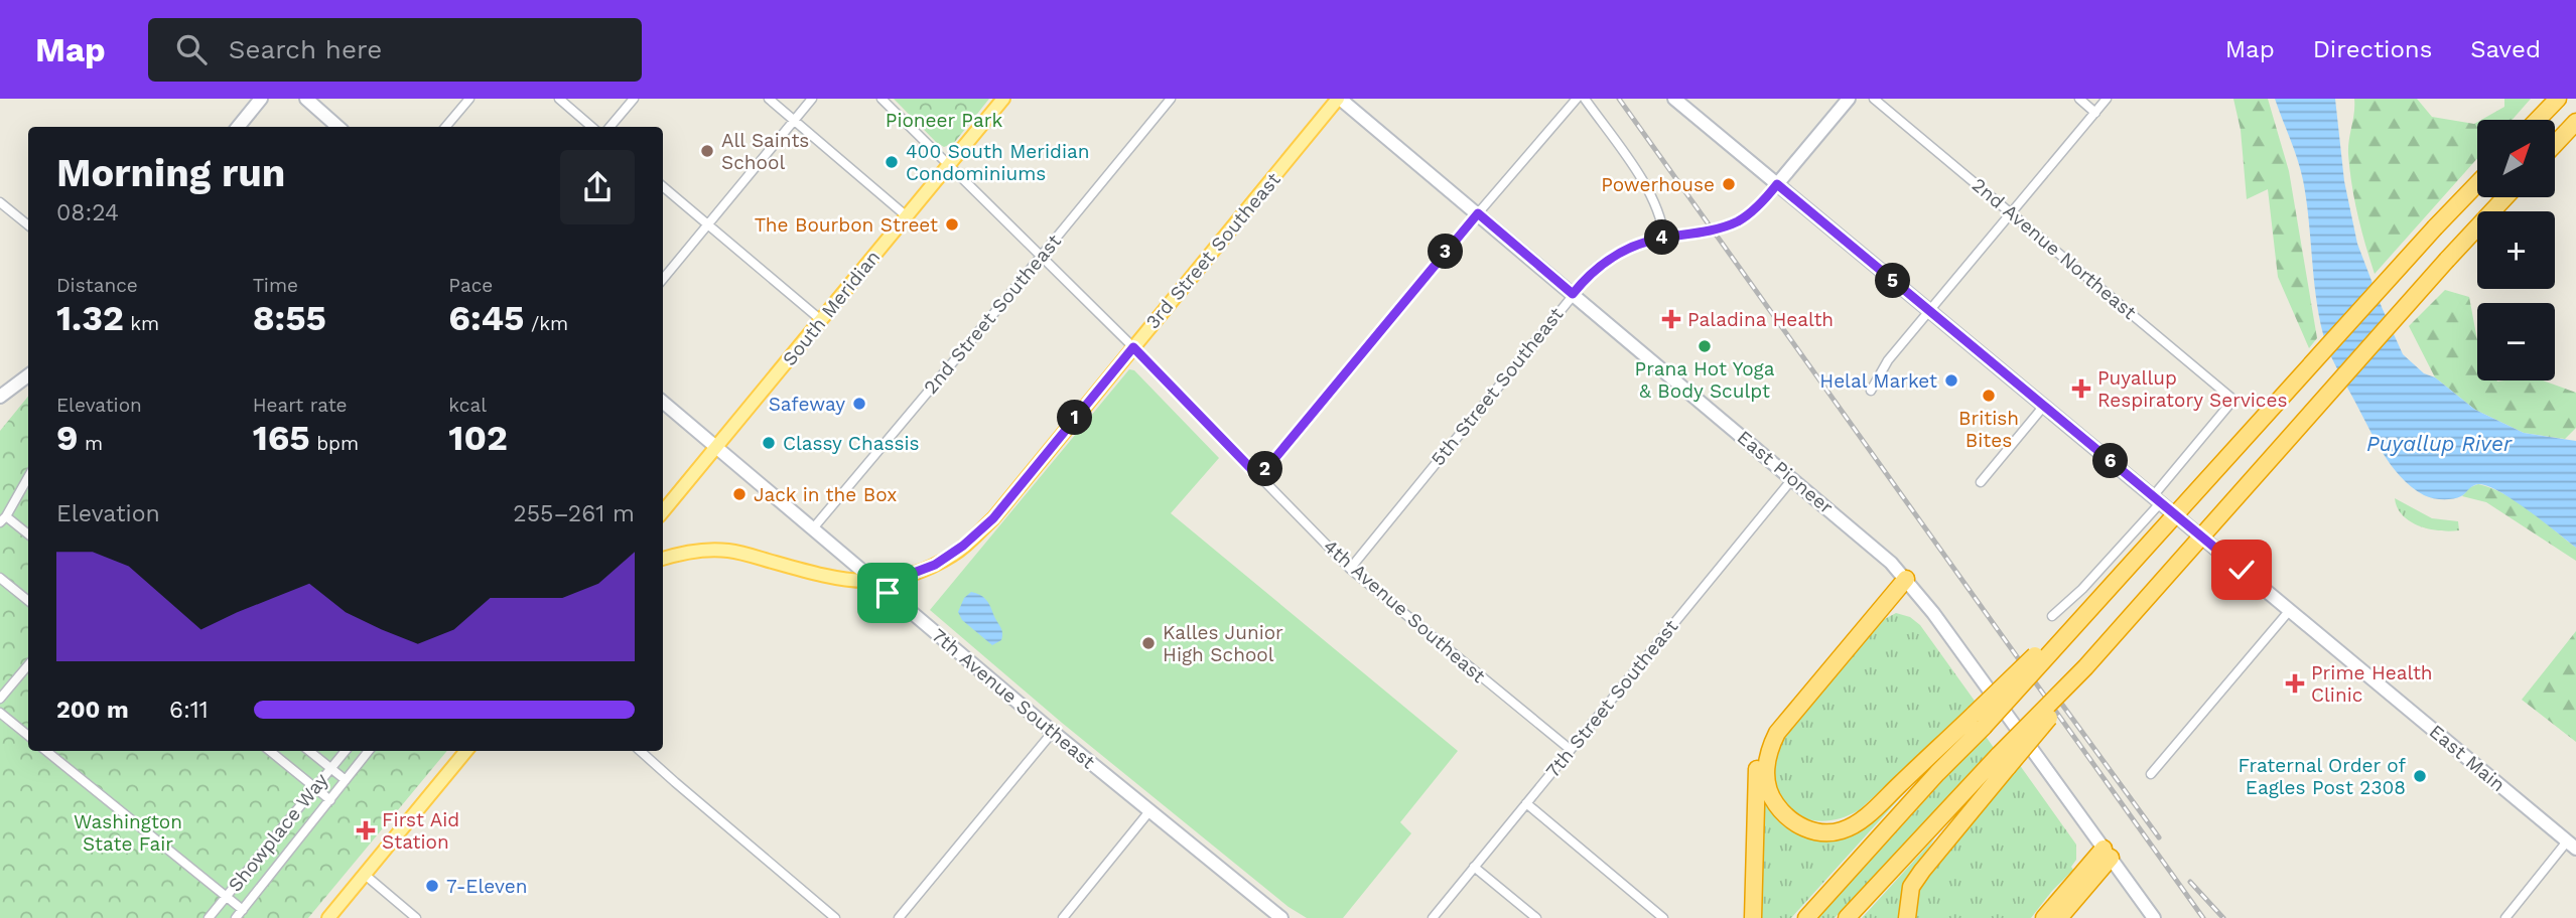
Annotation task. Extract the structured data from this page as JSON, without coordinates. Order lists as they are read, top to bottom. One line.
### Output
{"streets":{"main road":["3rd Street Southeast","South Meridian","East Pioneer","7th Avenue Southeast","East Main"],"street":["2nd Avenue Northeast","2nd Street Southeast","5th Street Southeast","4th Avenue Southeast","7th Street Southeast","Showplace Way"]},"crossings":[["2nd Avenue Northeast","East Main"],["3rd Street Southeast","East Pioneer"],["3rd Street Southeast","4th Avenue Southeast"],["3rd Street Southeast","7th Avenue Southeast"],["South Meridian","4th Avenue Southeast"],["South Meridian","7th Avenue Southeast"],["2nd Street Southeast","4th Avenue Southeast"],["2nd Street Southeast","7th Avenue Southeast"],["5th Street Southeast","East Pioneer"],["5th Street Southeast","4th Avenue Southeast"],["5th Street Southeast","East Main"],["East Pioneer","7th Street Southeast"],["4th Avenue Southeast","7th Street Southeast"]],"water":["Puyallup River"],"parks":["Pioneer Park","Washington State Fair"],"places":{"other":["All Saints School","400 South Meridian Condominiums","Powerhouse","The Bourbon Street","Prana Hot Yoga & Body Sculpt","Helal Market","British Bites","Safeway","Classy Chassis","Jack in the Box","Kalles Junior High School","Fraternal Order of Eagles Post 2308","7-Eleven"],"health":["Paladina Health","Puyallup Respiratory Services","Prime Health Clinic","First Aid Station"]},"north":"top right","page":{"header":"Map","search":"Search here","nav":["Map","Directions","Saved"],"map_buttons":["+","−"],"heading":["Morning run","08:24"],"pins":["4","3","5","1","6","2"],"stats":[["Distance","1.32 km"],["Time","8:55"],["Pace","6:45 /km"],["Elevation","9 m"],["Heart rate","165 bpm"],["kcal","102"]],"chart":["Elevation","255–261 m"],"list":[{"name":"200 m","note":"6:11"}]}}
